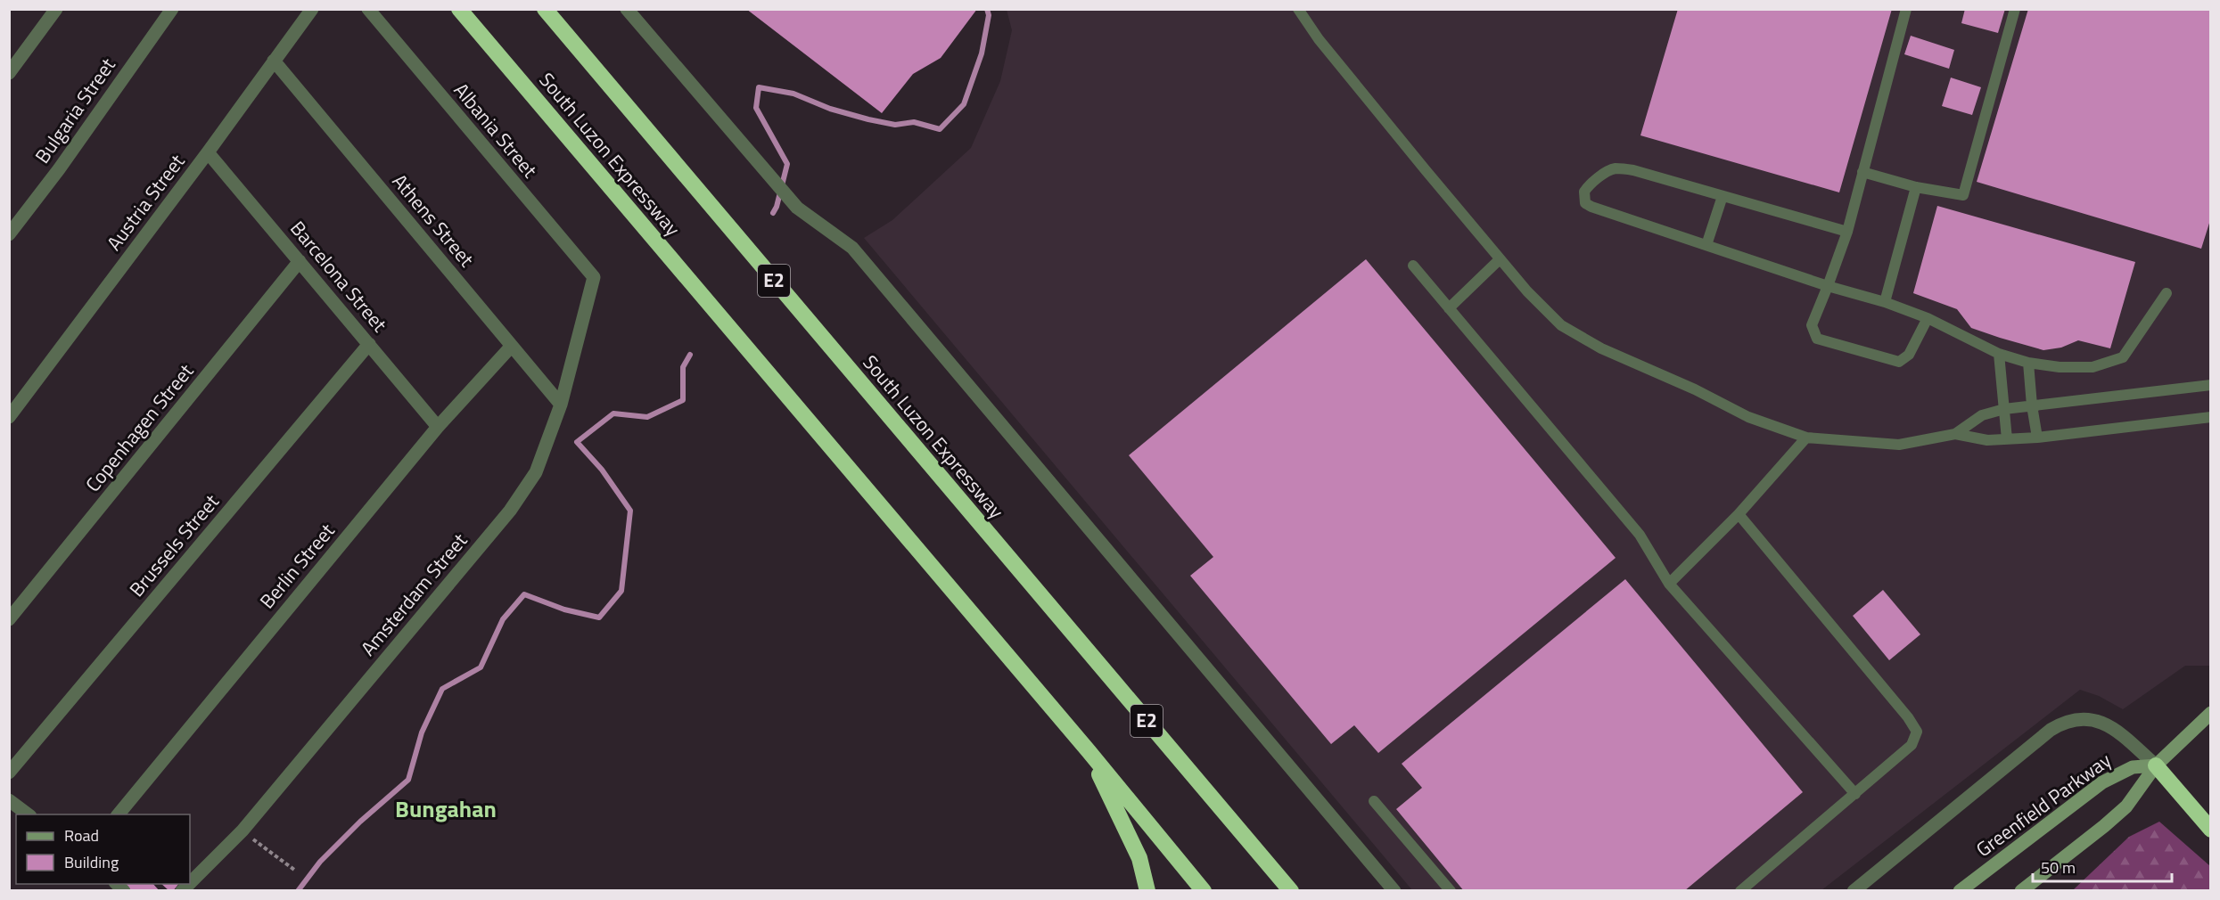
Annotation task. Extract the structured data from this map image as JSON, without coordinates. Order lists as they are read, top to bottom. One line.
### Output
{"streets":{"highway":["South Luzon Expressway","E2"],"main road":["Greenfield Parkway"],"street":["Bulgaria Street","Albania Street","Austria Street","Athens Street","Barcelona Street","Copenhagen Street","Brussels Street","Berlin Street","Amsterdam Street"]},"crossings":[["Albania Street","Amsterdam Street"],["Austria Street","Athens Street"],["Austria Street","Barcelona Street"],["Athens Street","Berlin Street"],["Athens Street","Amsterdam Street"],["Barcelona Street","Copenhagen Street"],["Barcelona Street","Brussels Street"],["Barcelona Street","Berlin Street"]],"districts":["Bungahan"],"legend":["Road","Building"],"scale_bar":"50 m"}
